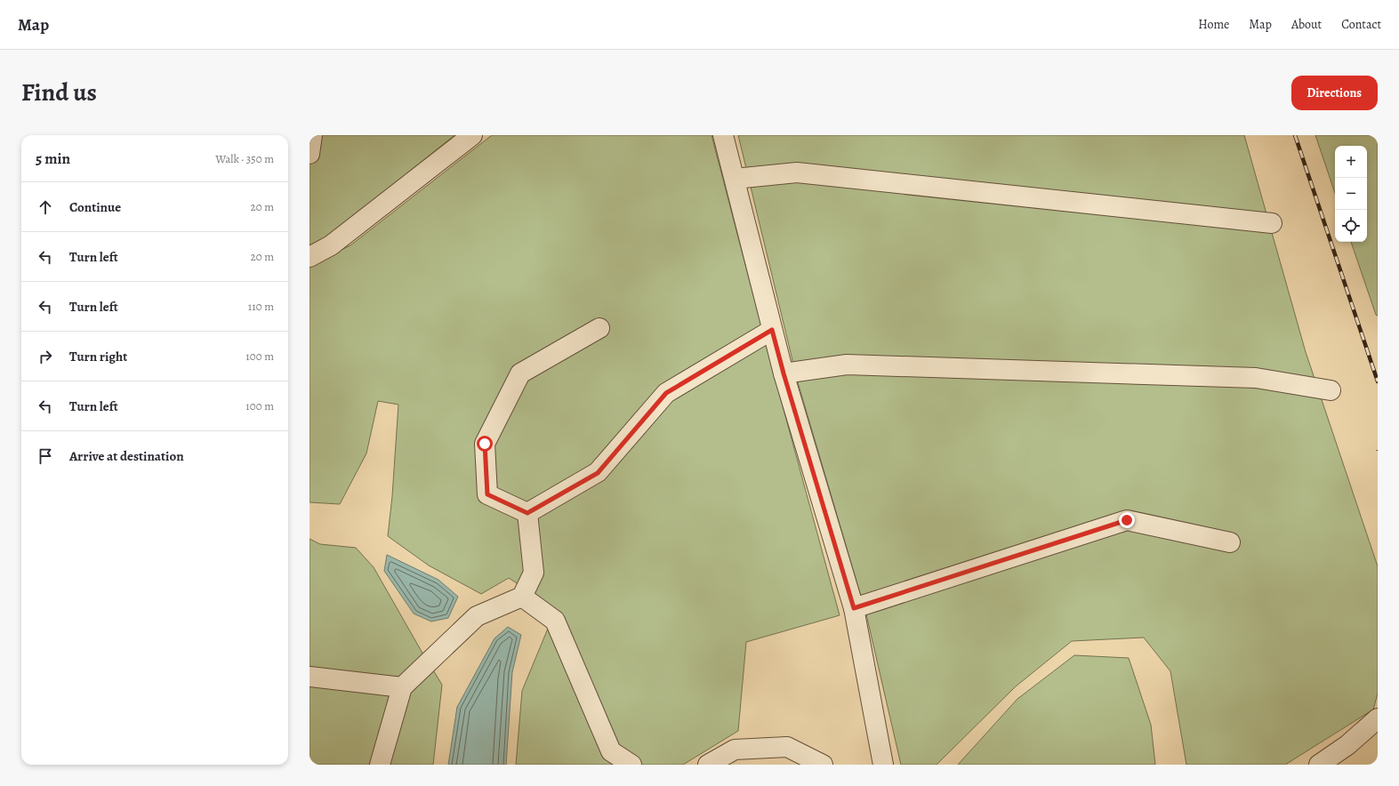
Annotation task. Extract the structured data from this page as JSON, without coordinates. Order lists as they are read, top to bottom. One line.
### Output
{"page":{"header":"Map","nav":["Home","Map","About","Contact"],"title":"Find us","buttons":"Directions","heading":["5 min","Walk · 350 m"],"map_buttons":["+","−"],"list":[["Continue","20 m"],["Turn left","20 m"],["Turn left","110 m"],["Turn right","100 m"],["Turn left","100 m"],"Arrive at destination"]}}
